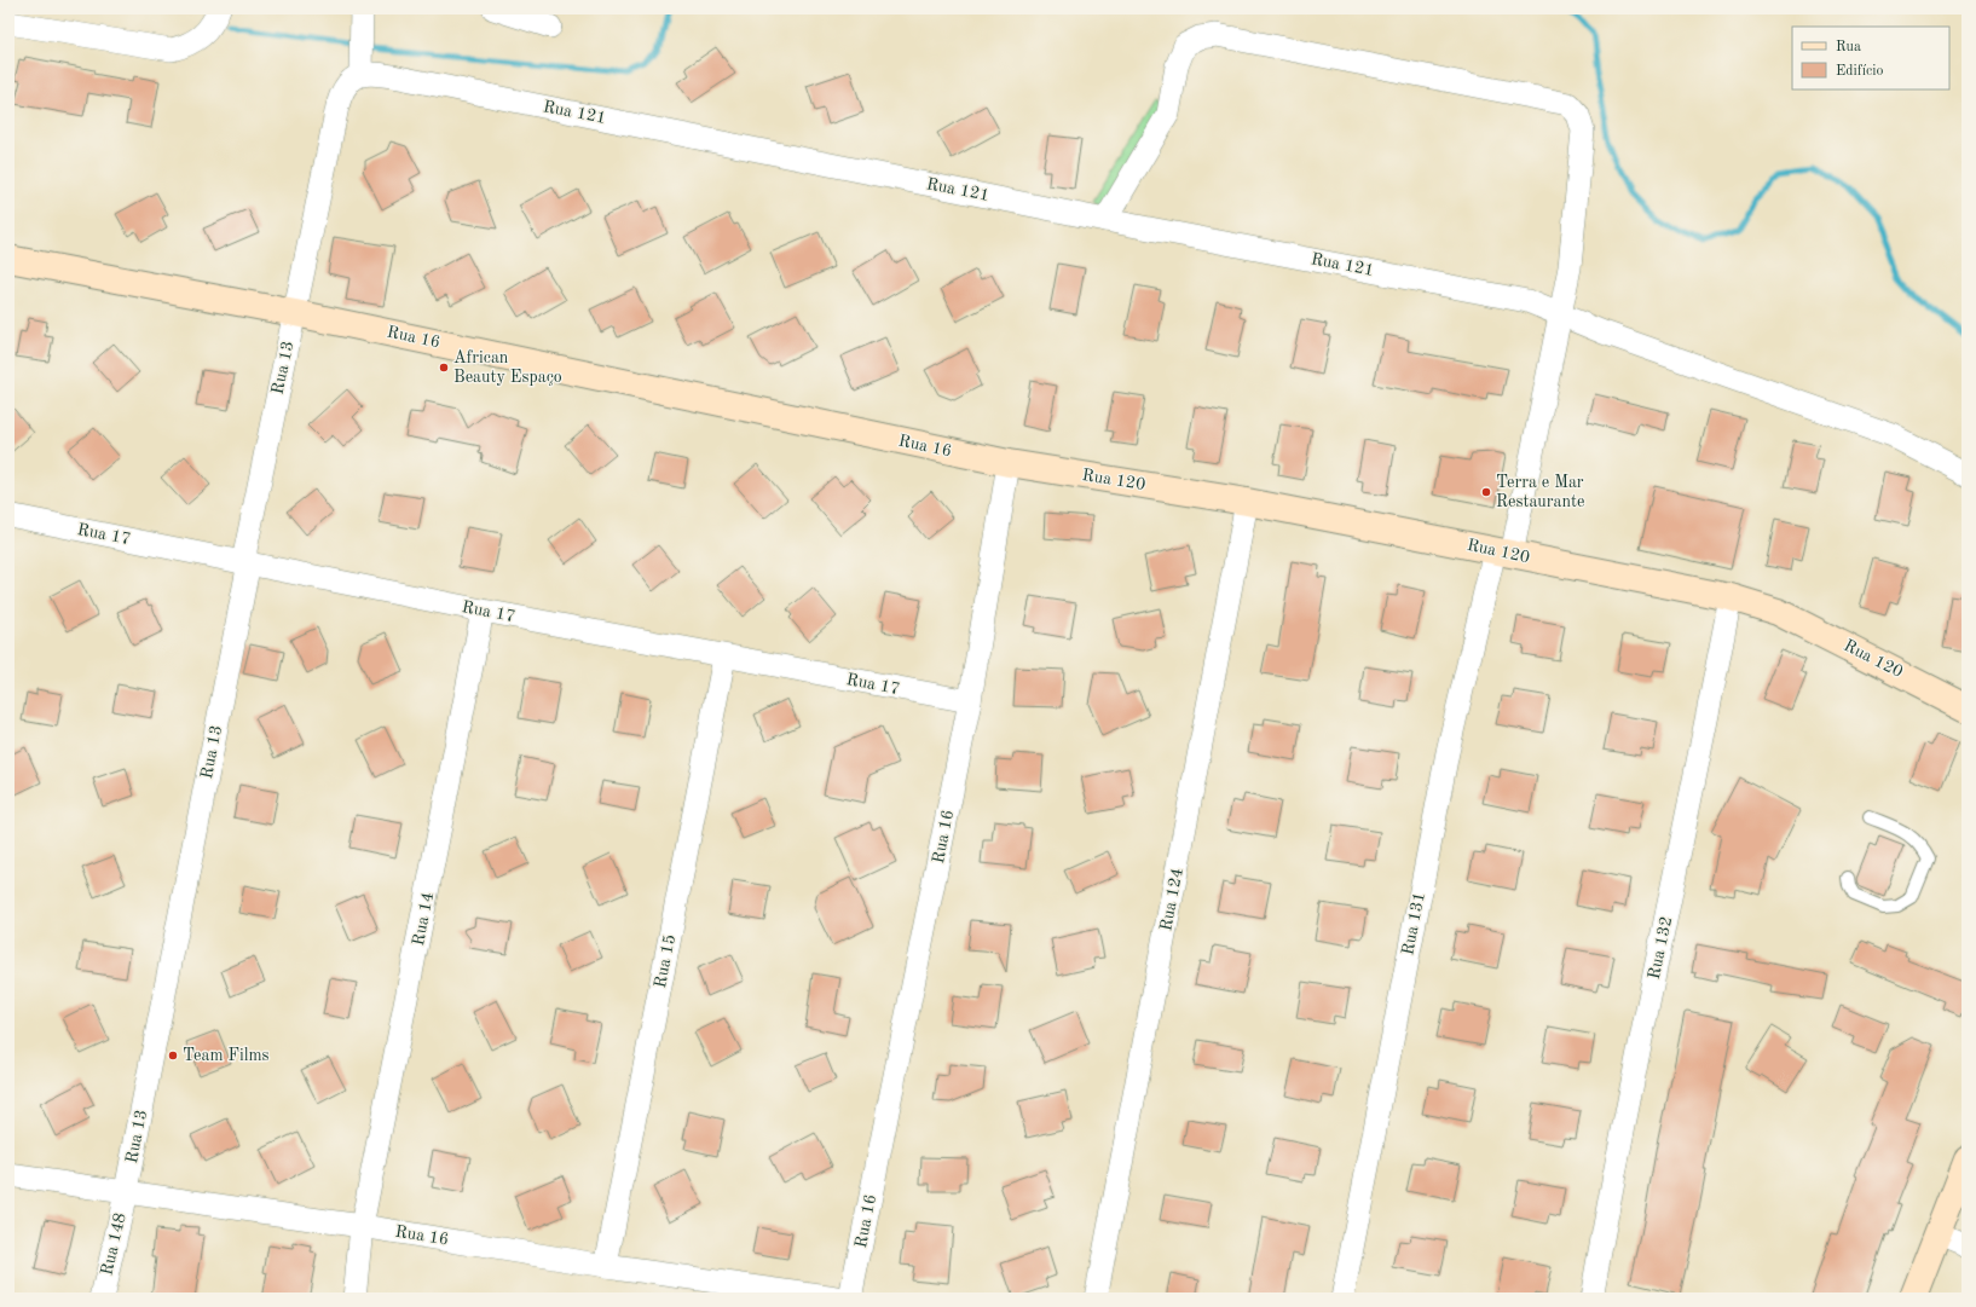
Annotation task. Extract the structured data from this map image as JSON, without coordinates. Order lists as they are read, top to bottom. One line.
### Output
{"streets":{"street":["Rua 121","Rua 16","Rua 13","Rua 120","Rua 17","Rua 124","Rua 14","Rua 131","Rua 132","Rua 15","Rua 148"]},"crossings":[["Rua 16","Rua 13"],["Rua 16","Rua 120"],["Rua 16","Rua 17"],["Rua 16","Rua 14"],["Rua 16","Rua 15"],["Rua 16","Rua 148"],["Rua 13","Rua 17"],["Rua 13","Rua 148"],["Rua 120","Rua 124"],["Rua 120","Rua 131"],["Rua 120","Rua 132"],["Rua 17","Rua 14"],["Rua 17","Rua 15"]],"places":["African Beauty Espaço","Terra e Mar Restaurante","Team Films"],"legend":["Rua","Edifício"]}
